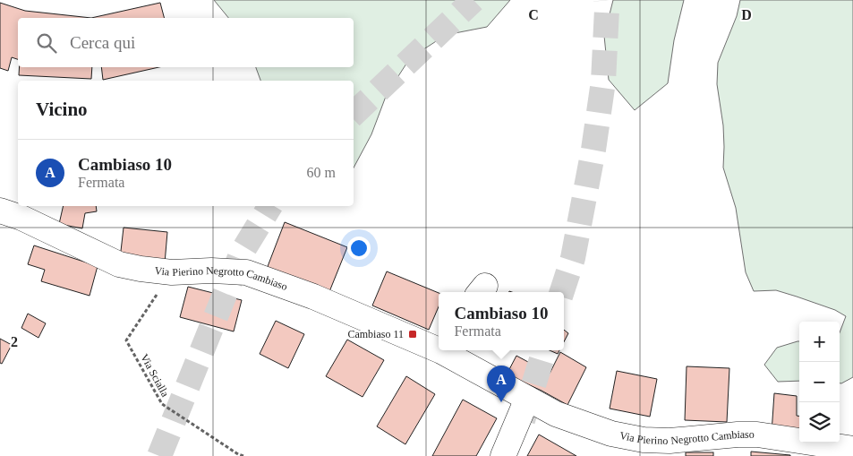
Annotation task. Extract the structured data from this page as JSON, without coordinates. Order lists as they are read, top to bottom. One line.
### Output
{"streets":{"street":["Via Pierino Negrotto Cambiaso"],"path":["Via Scialla"]},"crossings":[["Via Pierino Negrotto Cambiaso","Via Scialla"]],"places":{"transit":["Cambiaso 11"]},"page":{"search":"Cerca qui","heading":"Vicino","list":[{"mark":"A","name":"Cambiaso 10","note":"Fermata","value":"60 m"}],"popup":["Cambiaso 10","Fermata"],"map_buttons":["+","−"],"pins":"A"},"grid":{"columns":["C","D"],"rows":["2"]}}
